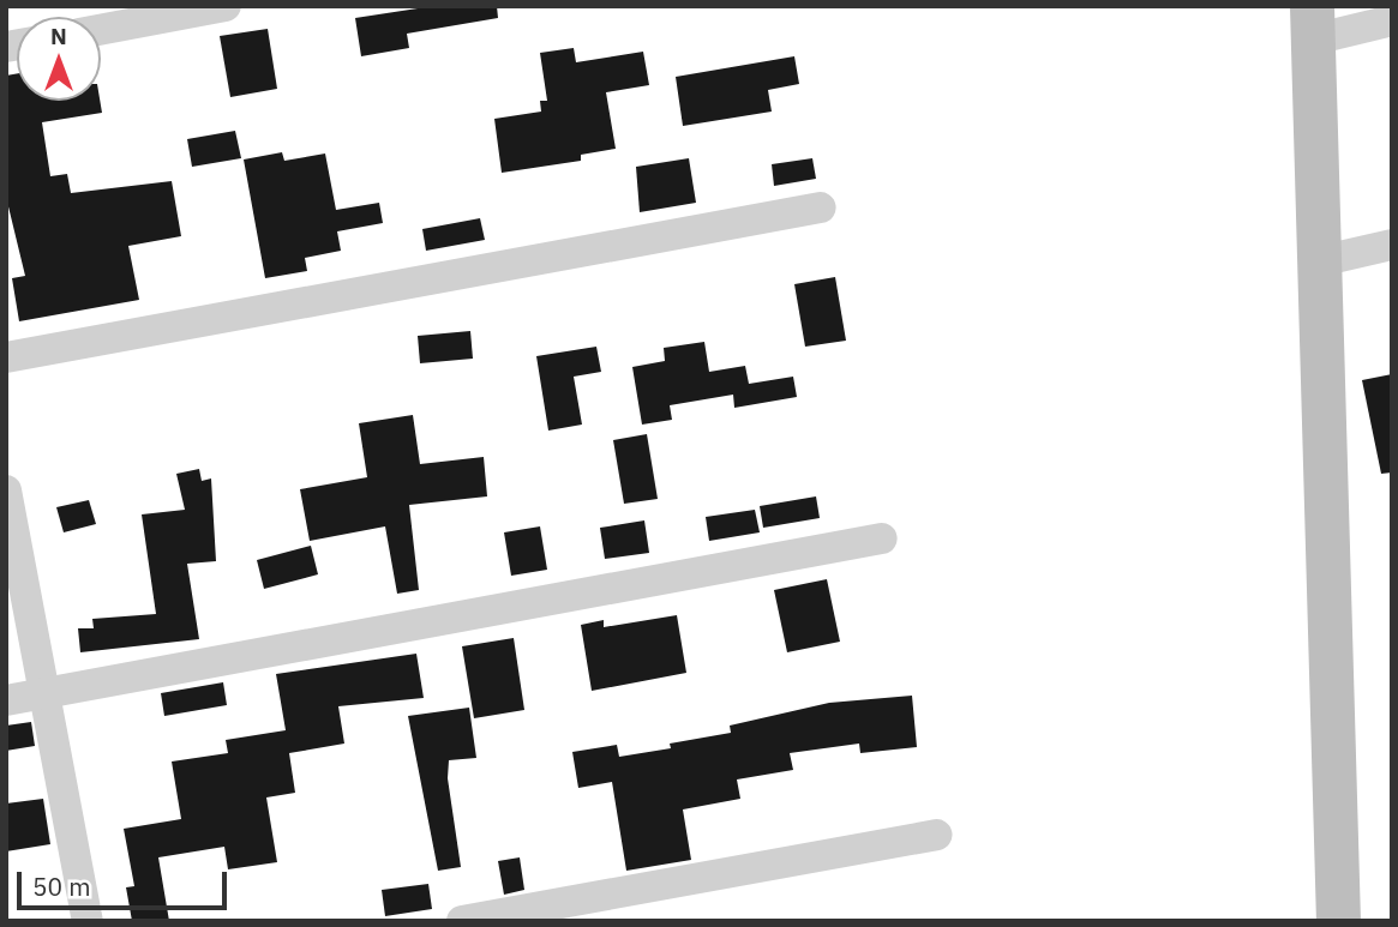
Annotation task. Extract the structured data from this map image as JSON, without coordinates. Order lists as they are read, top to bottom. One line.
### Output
{"scale_bar":"50 m","north":"top"}
